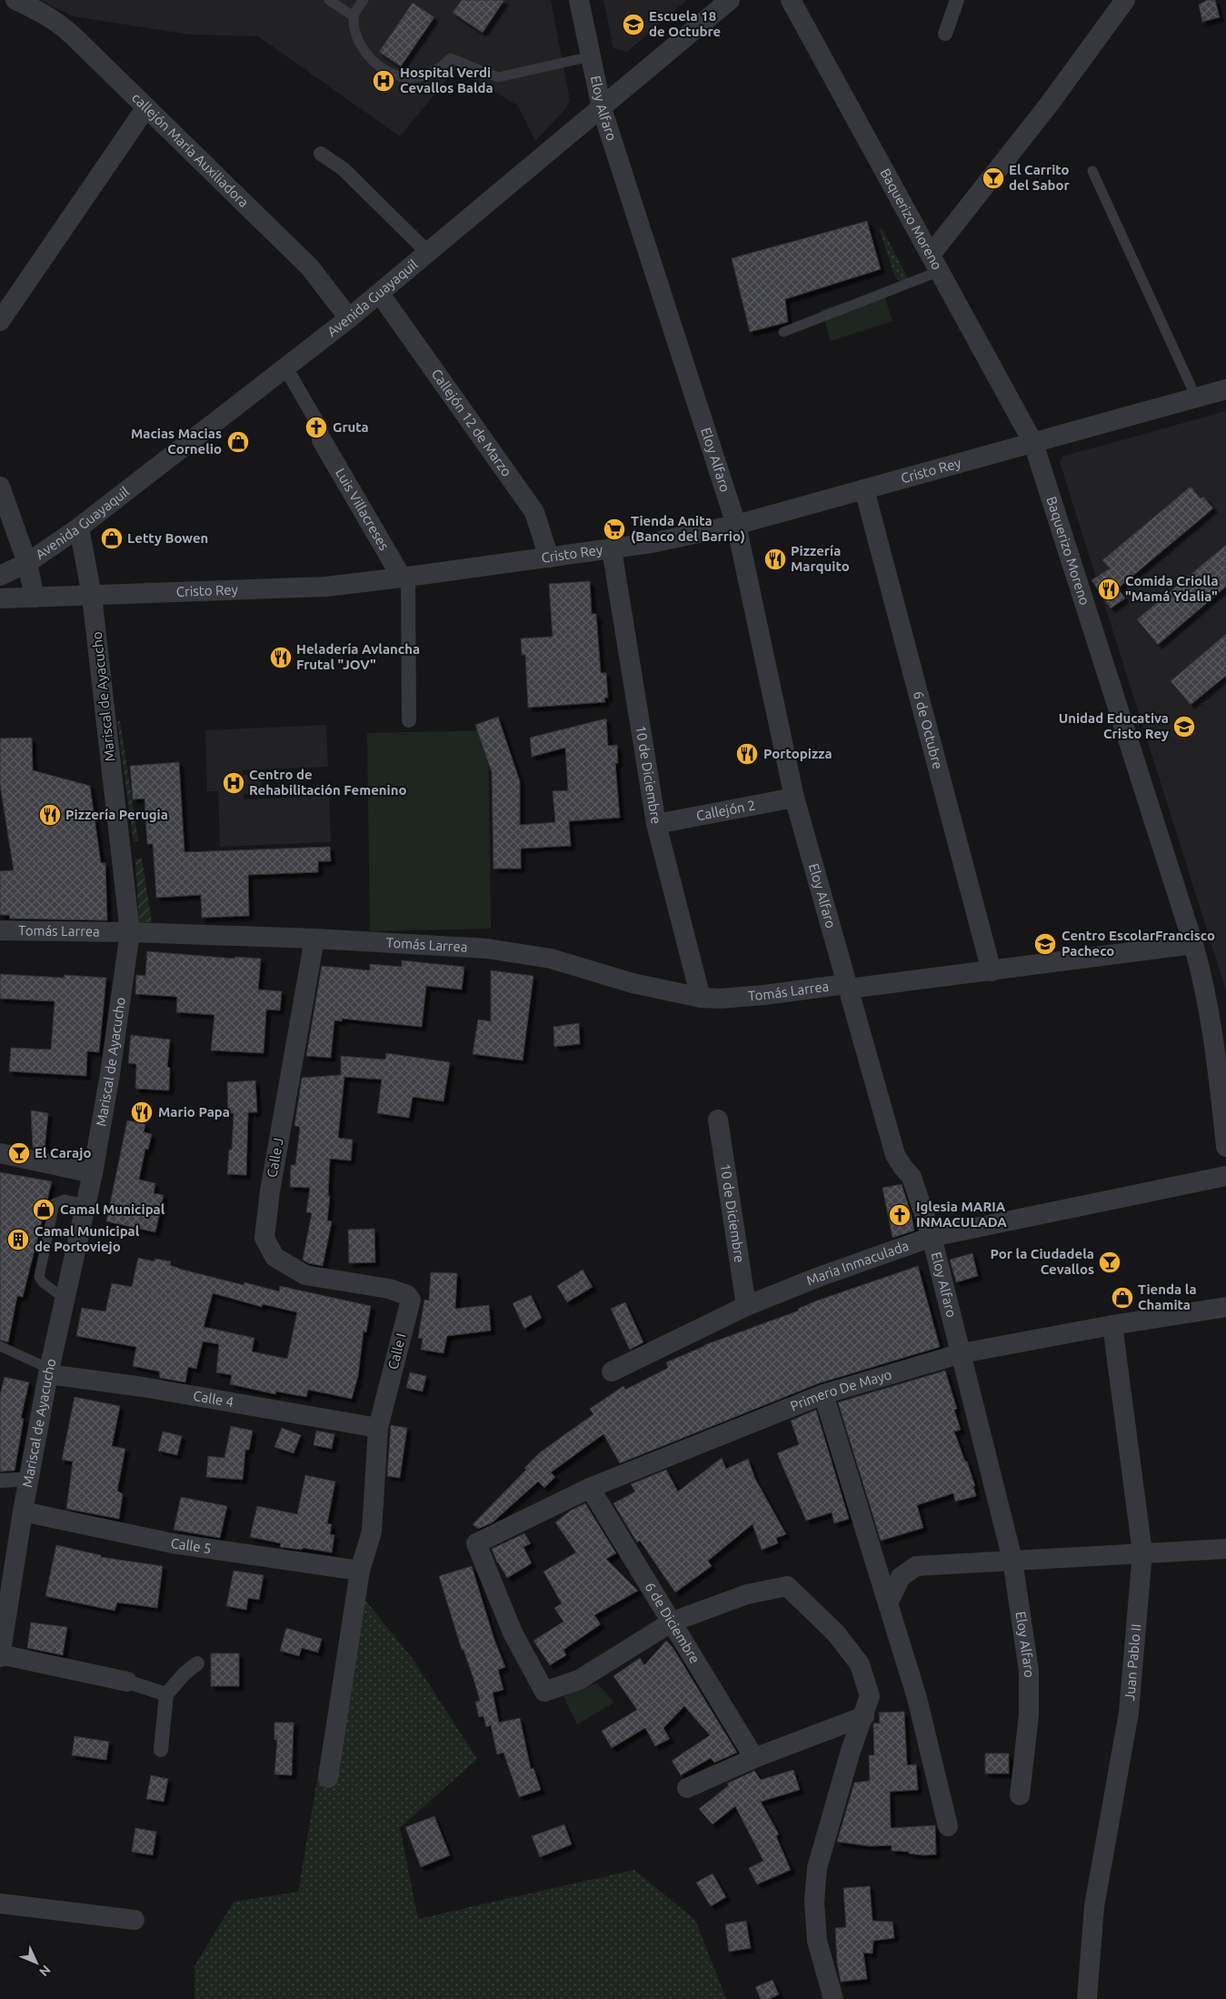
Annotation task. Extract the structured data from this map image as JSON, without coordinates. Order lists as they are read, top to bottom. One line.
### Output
{"streets":{"street":["Eloy Alfaro","callejón María Auxiliadora","Baquerizo Moreno","Avenida Guayaquil","Callejón 12 de Marzo","Cristo Rey","Luis Villacreses","Mariscal de Ayacucho","6 de Octubre","10 de Diciembre","Callejón 2","Tomás Larrea","Calle J","Maria Inmaculada","Calle I","Primero De Mayo","Calle 4","Calle 5","6 de Diciembre","Juan Pablo II"]},"crossings":[["Eloy Alfaro","Avenida Guayaquil"],["Eloy Alfaro","Cristo Rey"],["Eloy Alfaro","Callejón 2"],["Eloy Alfaro","Tomás Larrea"],["Eloy Alfaro","Maria Inmaculada"],["Eloy Alfaro","Primero De Mayo"],["callejón María Auxiliadora","Avenida Guayaquil"],["Baquerizo Moreno","Cristo Rey"],["Baquerizo Moreno","Tomás Larrea"],["Avenida Guayaquil","Callejón 12 de Marzo"],["Avenida Guayaquil","Mariscal de Ayacucho"],["Callejón 12 de Marzo","Cristo Rey"],["Cristo Rey","Luis Villacreses"],["Cristo Rey","Mariscal de Ayacucho"],["Cristo Rey","6 de Octubre"],["Cristo Rey","10 de Diciembre"],["Mariscal de Ayacucho","Tomás Larrea"],["Mariscal de Ayacucho","Calle 4"],["Mariscal de Ayacucho","Calle 5"],["6 de Octubre","Tomás Larrea"],["10 de Diciembre","Callejón 2"],["10 de Diciembre","Tomás Larrea"],["10 de Diciembre","Maria Inmaculada"],["Tomás Larrea","Calle J"],["Calle J","Calle I"],["Calle I","Calle 4"],["Primero De Mayo","6 de Diciembre"],["Primero De Mayo","Juan Pablo II"]],"places":{"school or university":["Escuela 18 de Octubre","Unidad Educativa Cristo Rey","Centro EscolarFrancisco Pacheco"],"hospital":["Hospital Verdi Cevallos Balda","Centro de Rehabilitación Femenino"],"bar":["El Carrito del Sabor","El Carajo","Por la Ciudadela Cevallos"],"church":["Gruta","Iglesia MARIA INMACULADA"],"shop":["Macias Macias Cornelio","Letty Bowen","Camal Municipal","Tienda la Chamita"],"supermarket":["Tienda Anita (Banco del Barrio)"],"restaurant":["Pizzería Marquito","Comida Criolla \"Mamá Ydalia\"","Heladería Avlancha Frutal \"JOV\"","Portopizza","Pizzería Perugia","Mario Papa"],"building":["Camal Municipal de Portoviejo"]},"north":"bottom right"}
